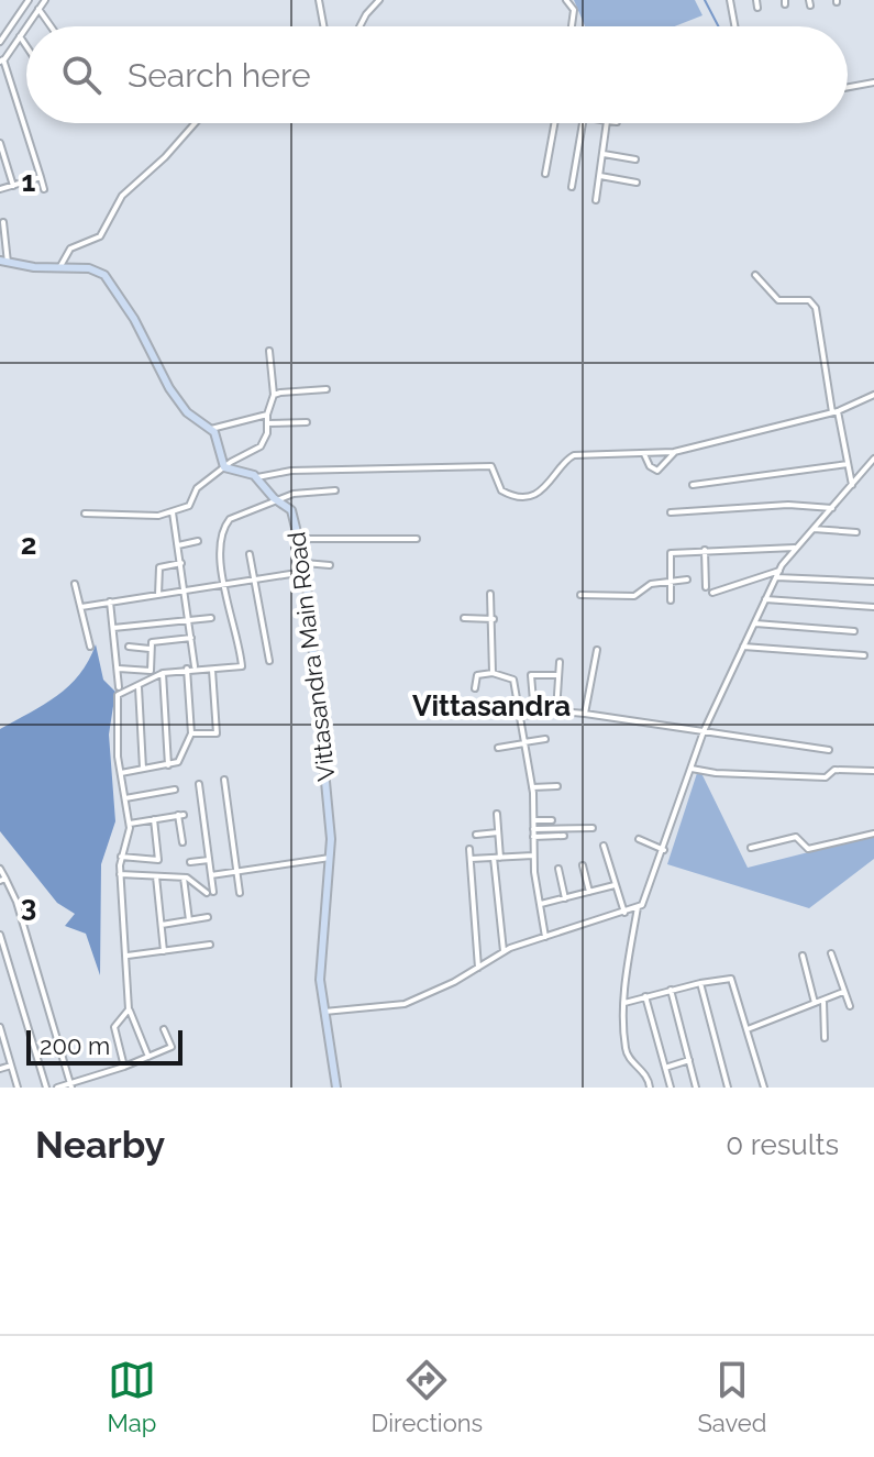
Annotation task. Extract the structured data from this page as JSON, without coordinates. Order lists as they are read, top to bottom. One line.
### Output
{"streets":{"street":["Vittasandra Main Road"]},"districts":["Vittasandra"],"scale_bar":"200 m","page":{"search":"Search here","scale":"200 m","heading":["Nearby","0 results"],"nav":["Map","Directions","Saved"]},"grid":{"rows":["1","2","3"]}}
